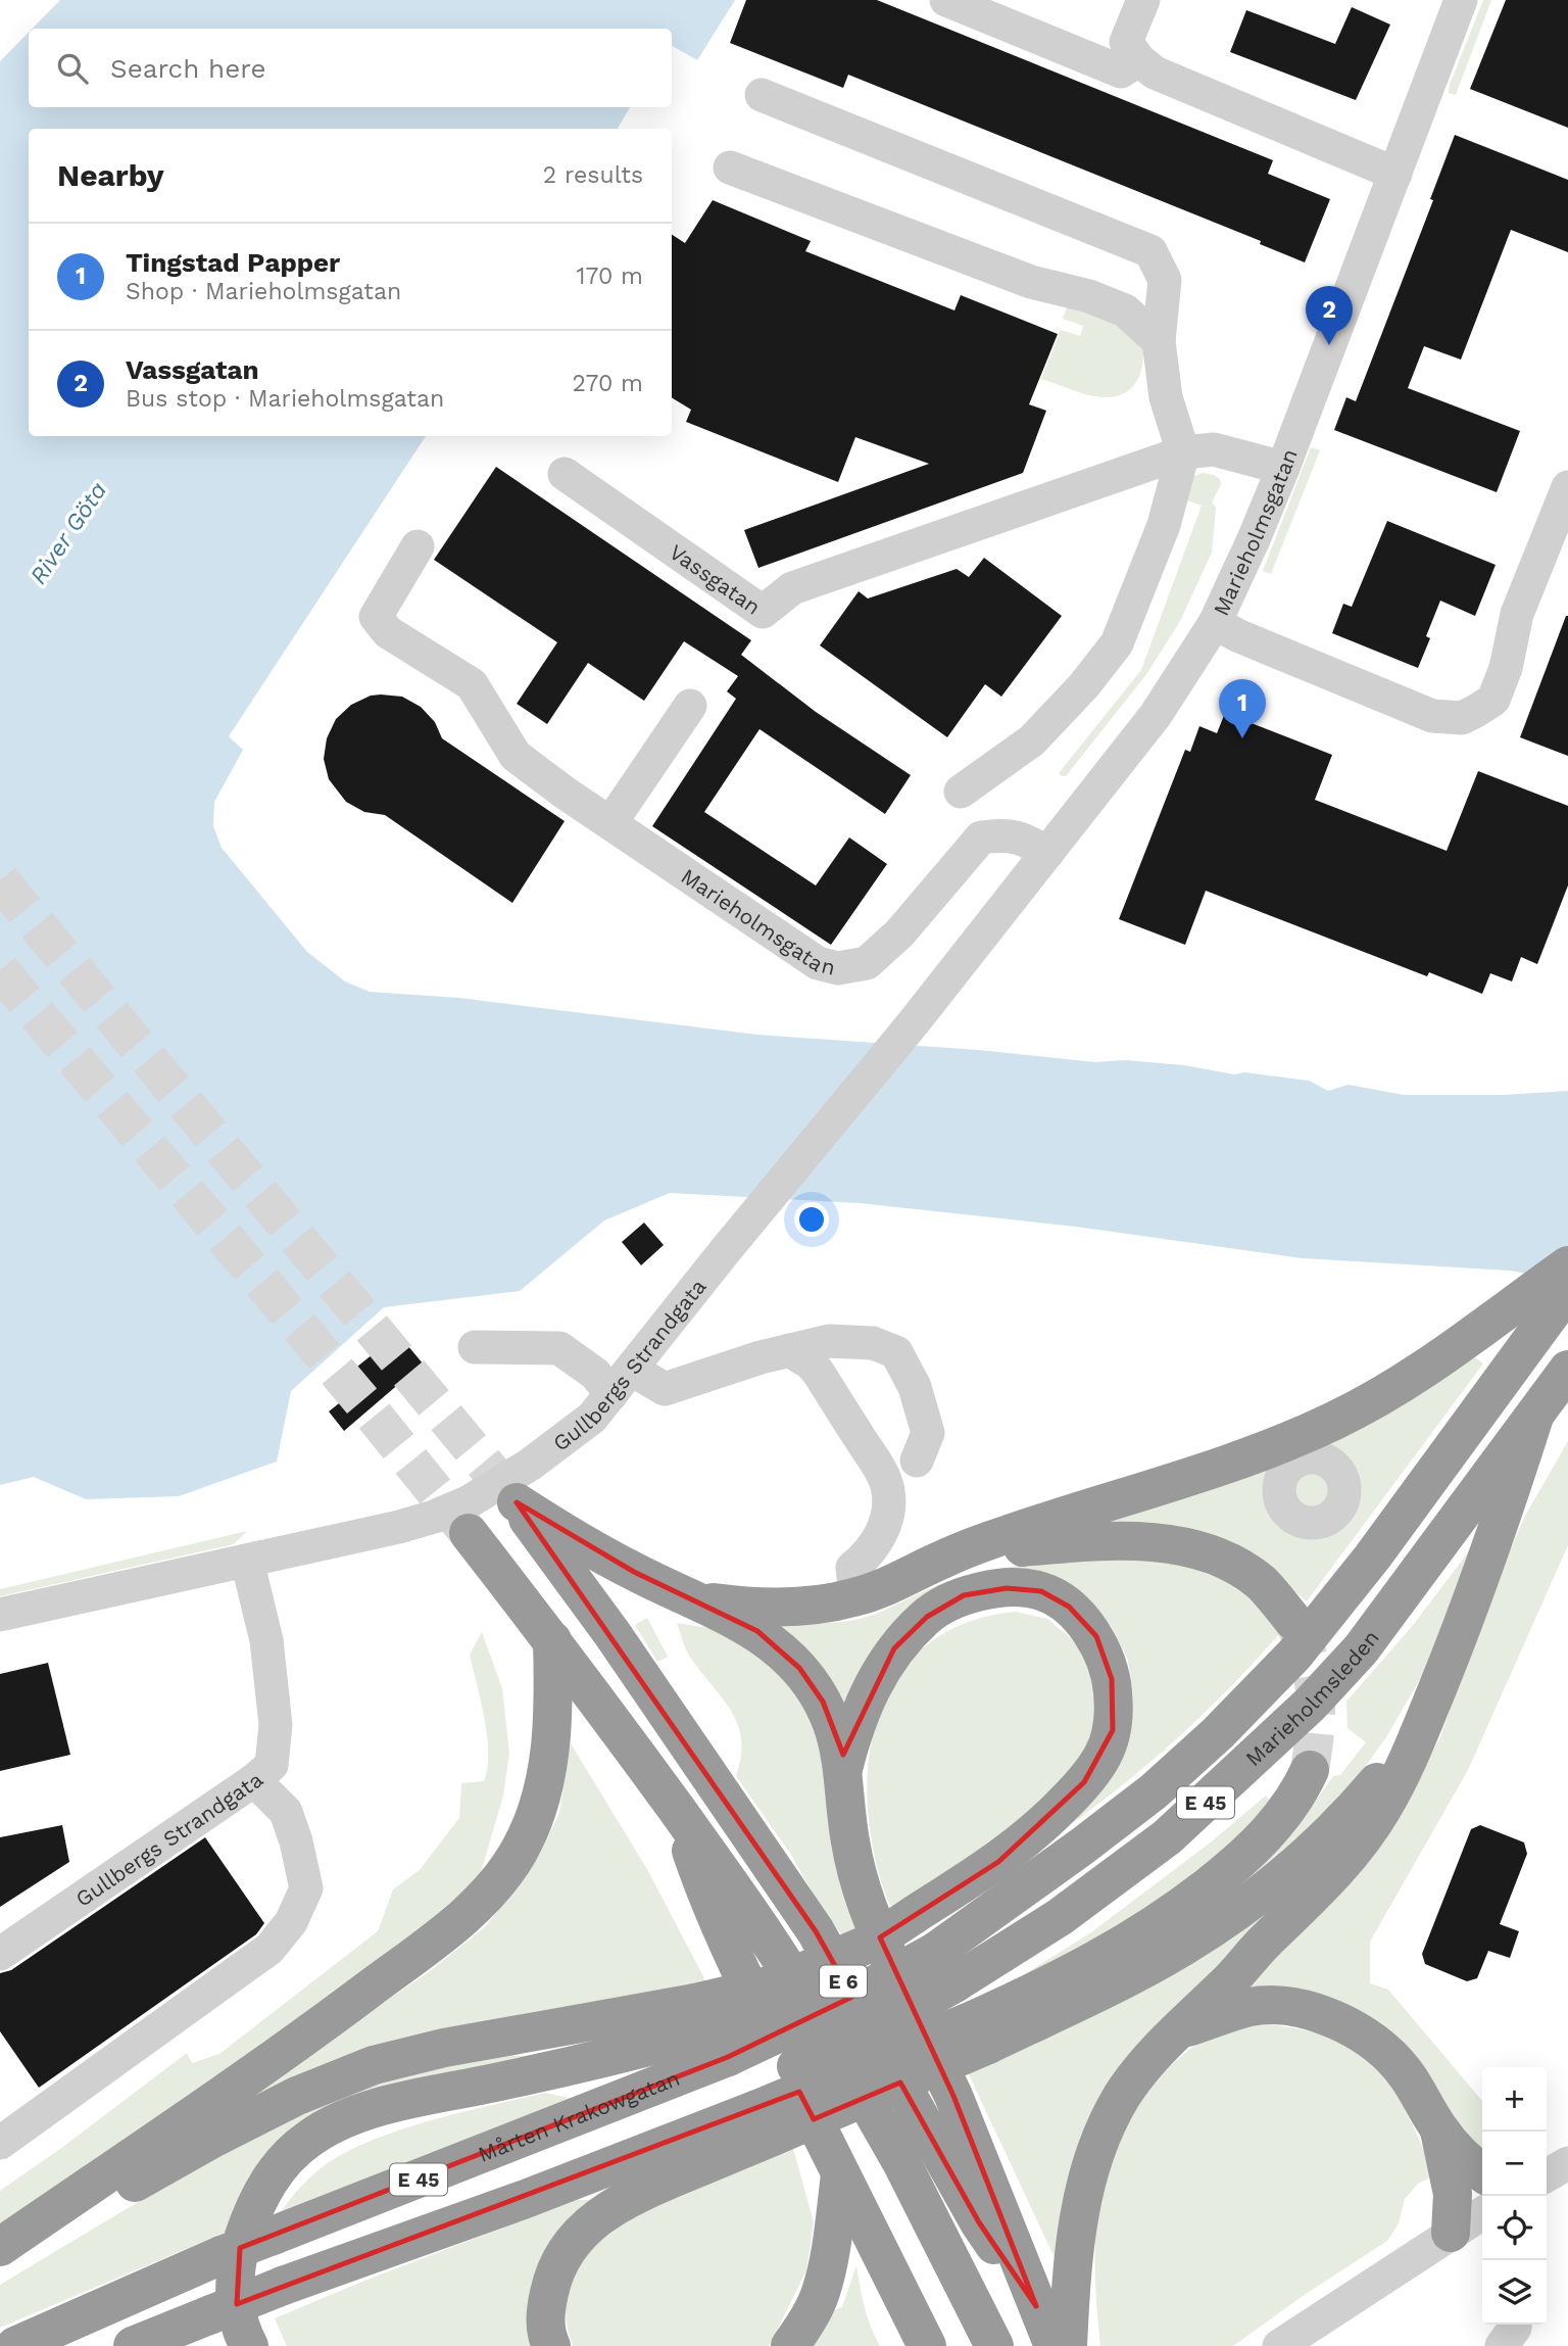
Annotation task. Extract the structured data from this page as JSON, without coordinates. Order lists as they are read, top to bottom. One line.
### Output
{"streets":{"highway":["Marieholmsleden","E 45","E 6","Mårten Krakowgatan"],"street":["Marieholmsgatan","Vassgatan","Gullbergs Strandgata"]},"crossings":[["Marieholmsgatan","Vassgatan"],["Marieholmsgatan","Gullbergs Strandgata"],["Marieholmsleden","Mårten Krakowgatan"]],"water":["River Göta"],"page":{"search":"Search here","heading":["Nearby","2 results"],"list":[{"mark":"1","name":"Tingstad Papper","note":"Shop · Marieholmsgatan","value":"170 m"},{"mark":"2","name":"Vassgatan","note":"Bus stop · Marieholmsgatan","value":"270 m"}],"pins":["2","1"],"map_buttons":["+","−"]}}
